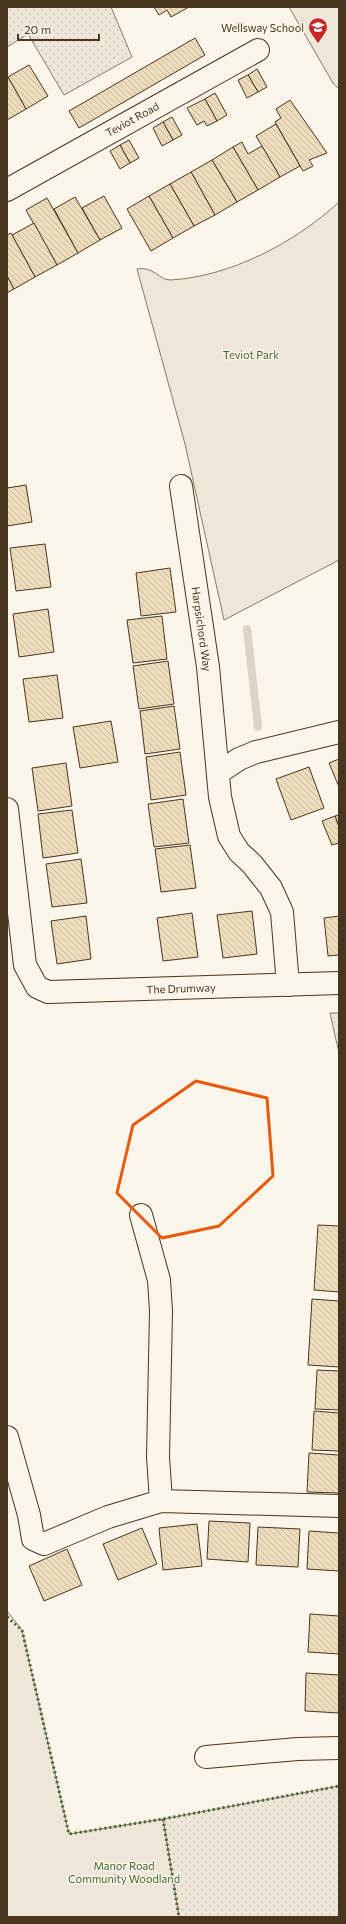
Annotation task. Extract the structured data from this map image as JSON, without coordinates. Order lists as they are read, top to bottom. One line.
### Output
{"streets":{"street":["Teviot Road","Harpsichord Way","The Drumway"]},"crossings":[["Harpsichord Way","The Drumway"]],"parks":["Teviot Park","Manor Road Community Woodland"],"places":{"school or university":["Wellsway School"]},"scale_bar":"20 m"}
